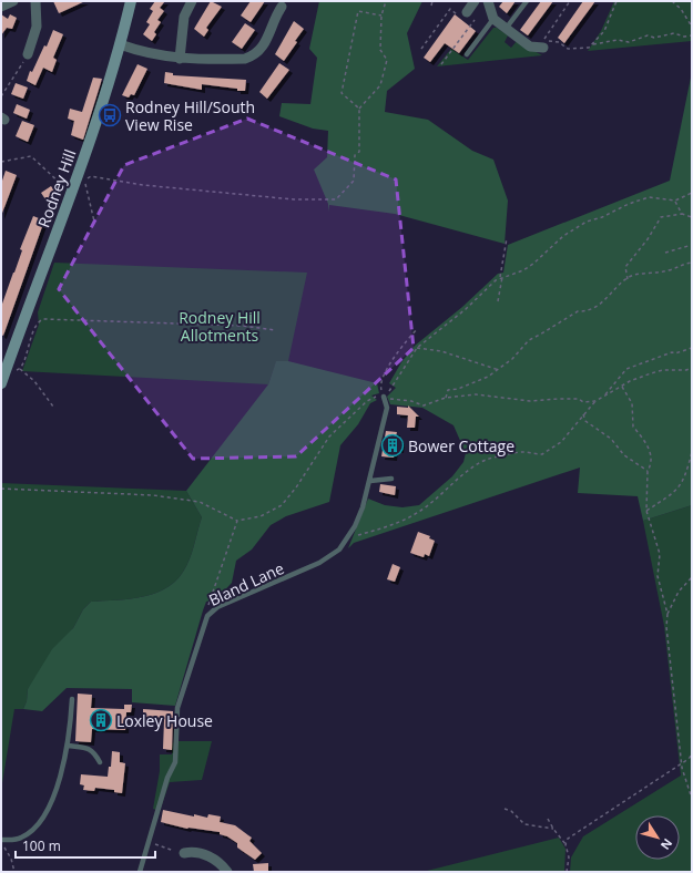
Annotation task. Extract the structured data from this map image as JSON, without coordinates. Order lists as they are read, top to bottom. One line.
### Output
{"streets":{"street":["Rodney Hill"],"lane":["Bland Lane"]},"parks":["Rodney Hill Allotments"],"places":{"bus stop":["Rodney Hill/South View Rise"],"building":["Bower Cottage","Loxley House"]},"scale_bar":"100 m","north":"bottom right"}
